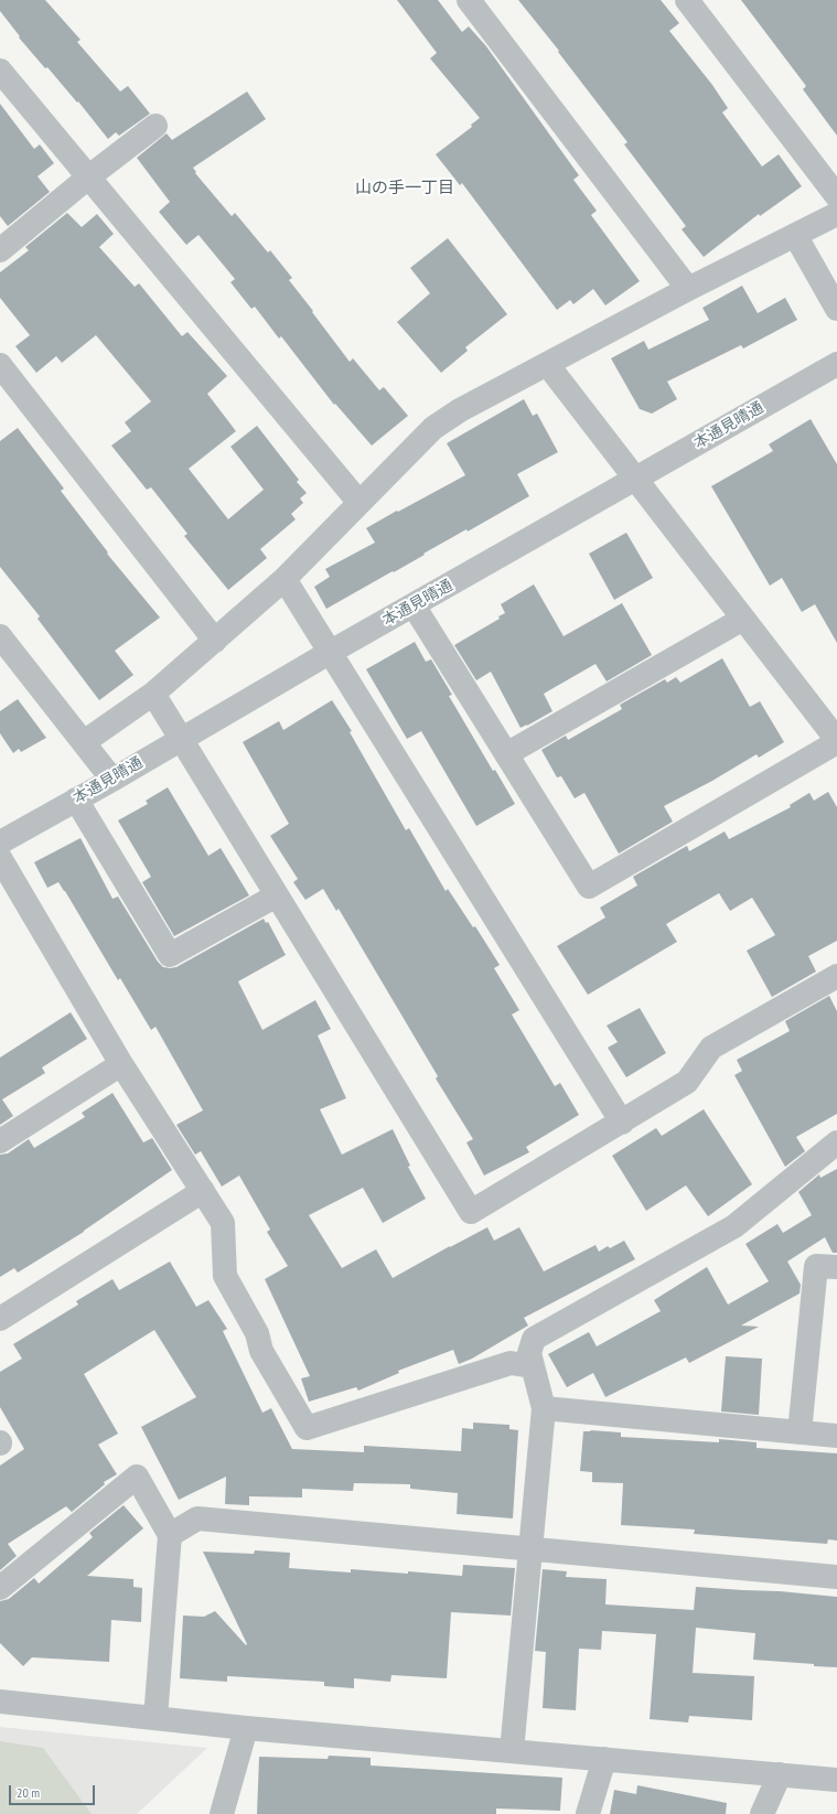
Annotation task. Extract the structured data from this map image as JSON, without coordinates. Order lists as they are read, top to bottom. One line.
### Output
{"streets":{"street":["本通見晴通"]},"districts":["山の手一丁目"],"scale_bar":"20 m"}
